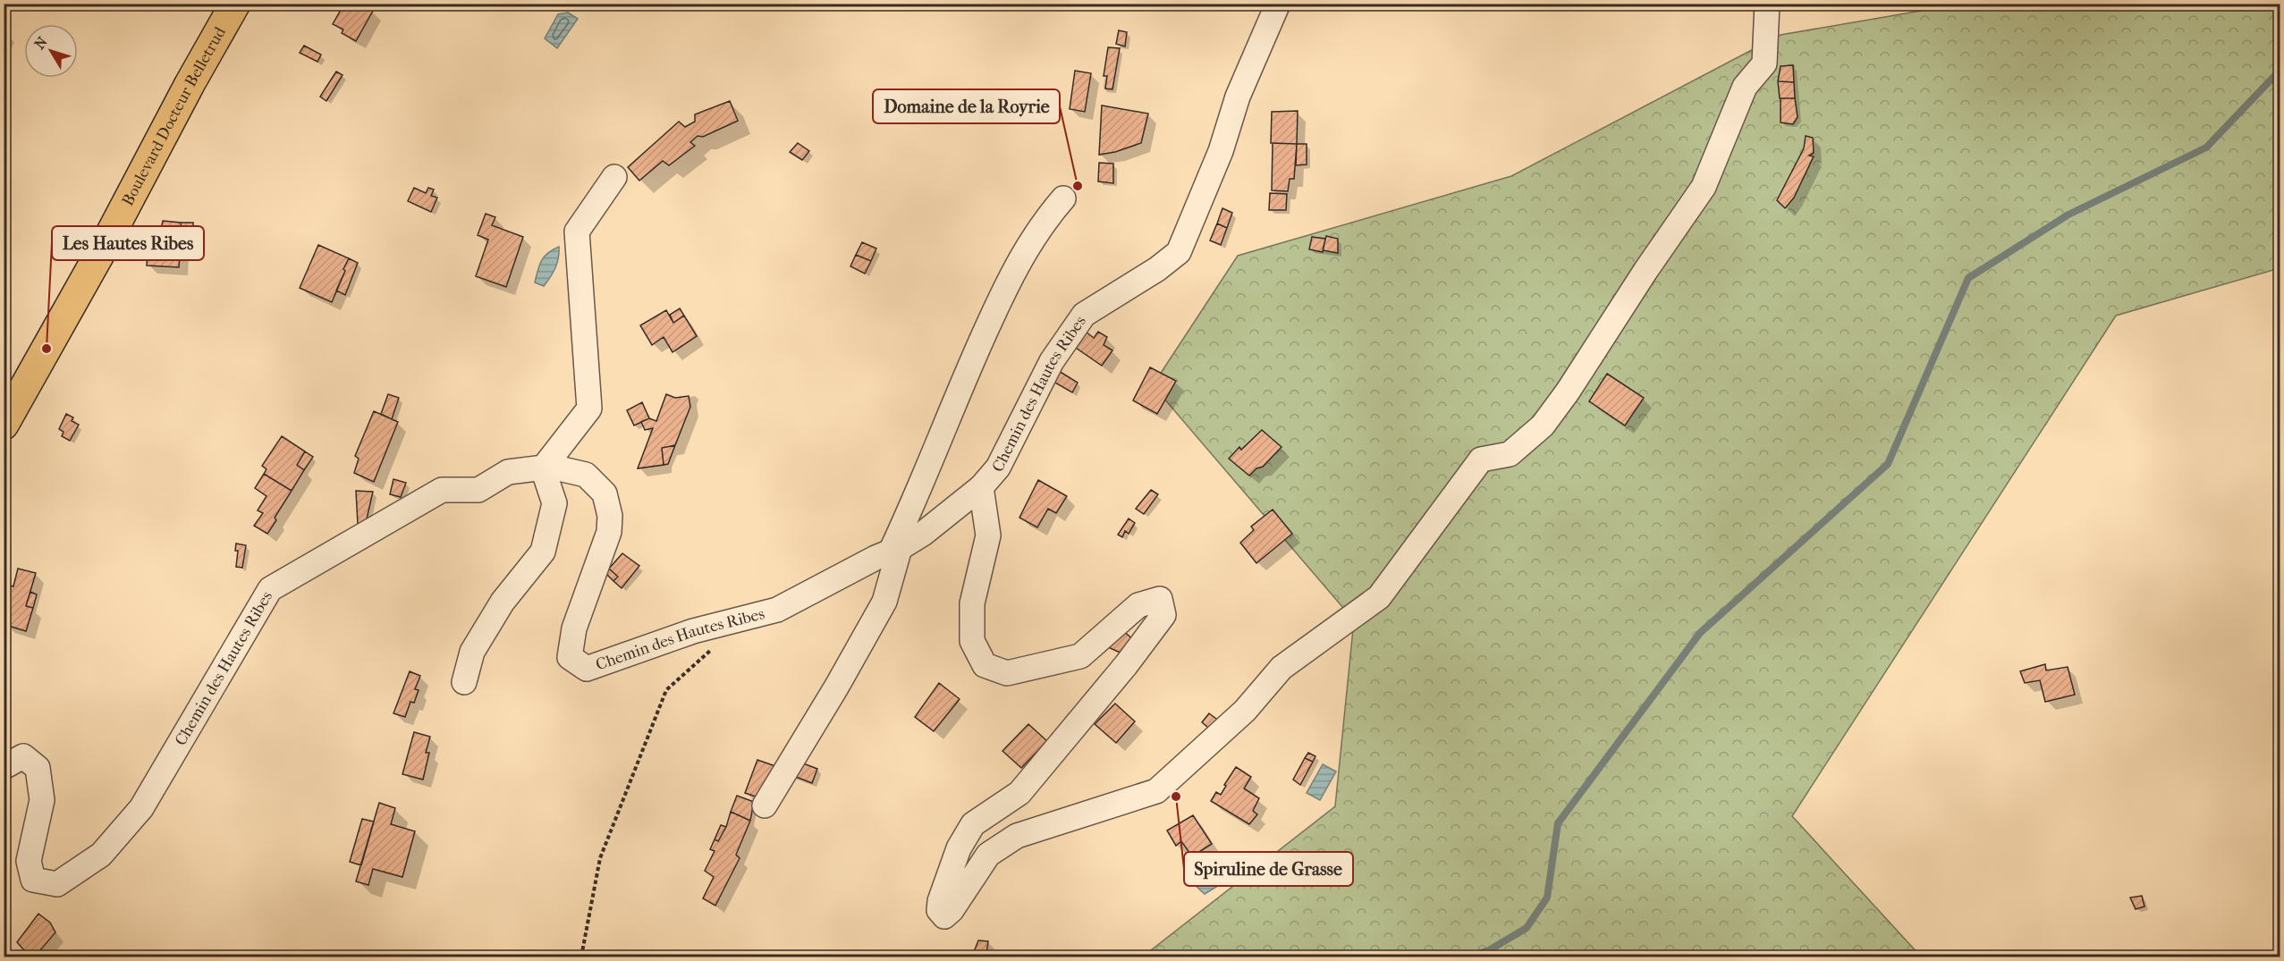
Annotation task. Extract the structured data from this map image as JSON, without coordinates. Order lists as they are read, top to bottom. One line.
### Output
{"streets":{"main road":["Boulevard Docteur Belletrud"],"street":["Chemin des Hautes Ribes"]},"places":["Domaine de la Royrie","Les Hautes Ribes","Spiruline de Grasse"],"north":"top left"}
